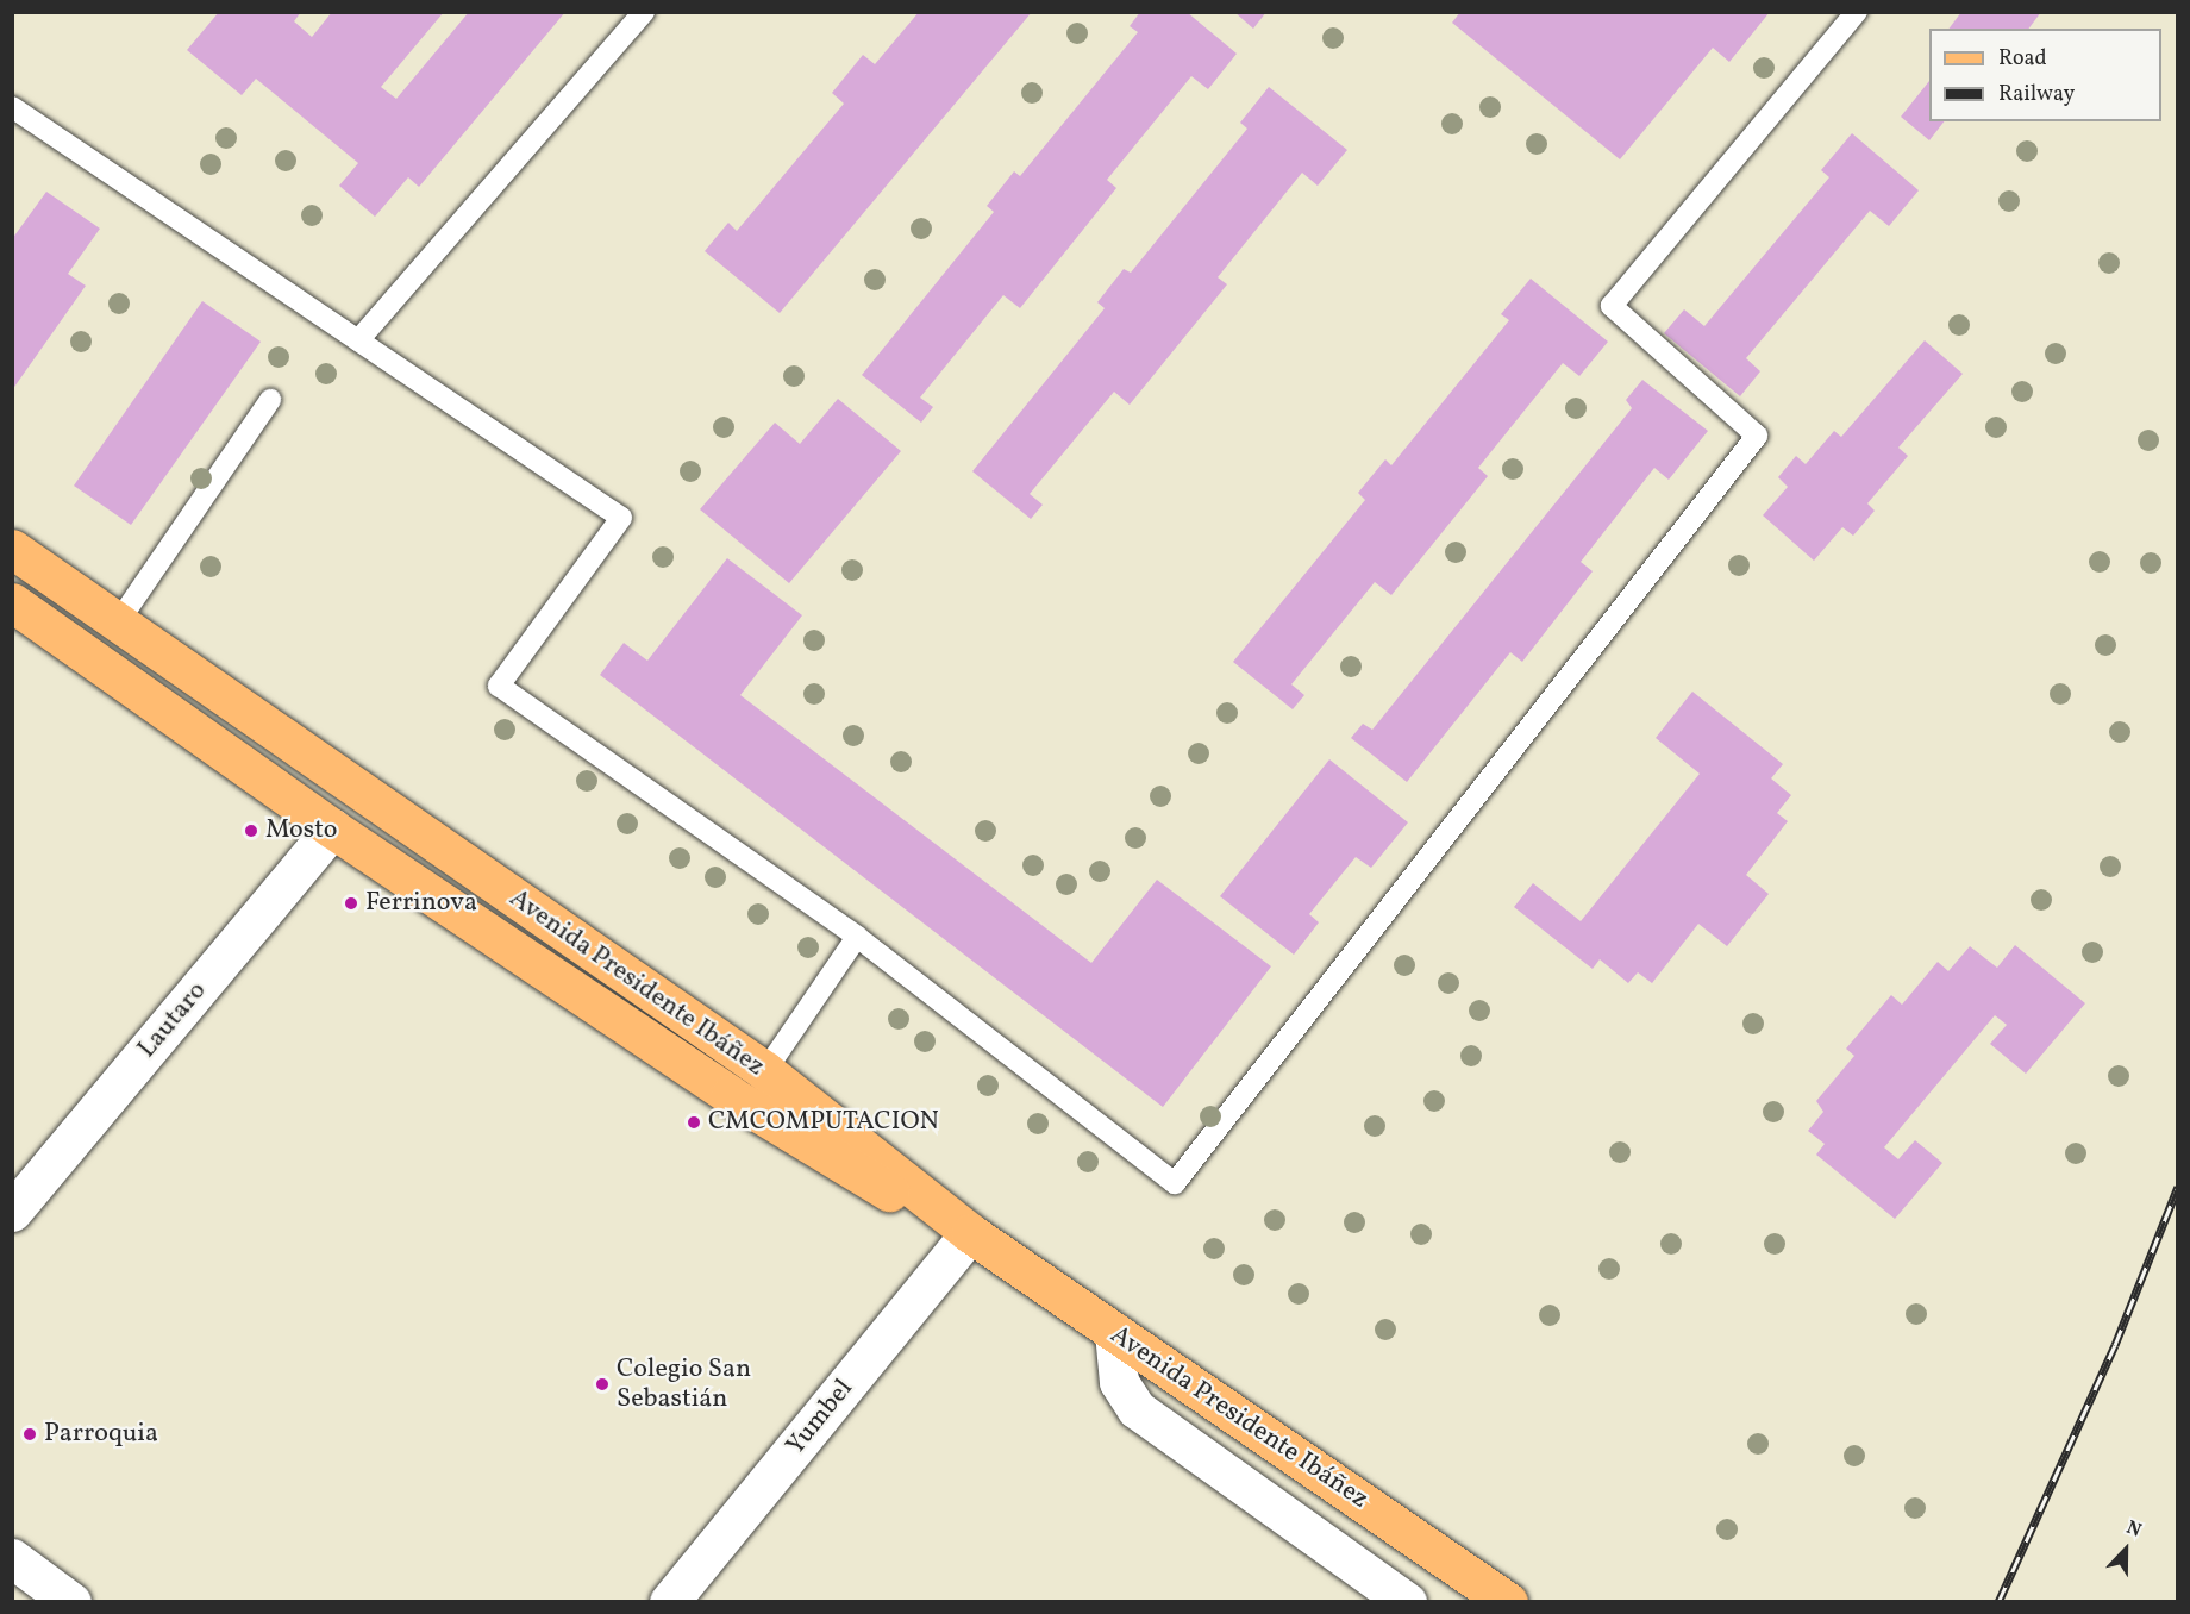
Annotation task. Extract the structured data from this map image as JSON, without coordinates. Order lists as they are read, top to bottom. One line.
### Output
{"streets":{"main road":["Avenida Presidente Ibáñez"],"street":["Lautaro","Yumbel"]},"crossings":[["Avenida Presidente Ibáñez","Lautaro"],["Avenida Presidente Ibáñez","Yumbel"]],"places":["Mosto","Ferrinova","CMCOMPUTACION","Colegio San Sebastián","Parroquia"],"legend":["Road","Railway"],"north":"top"}
